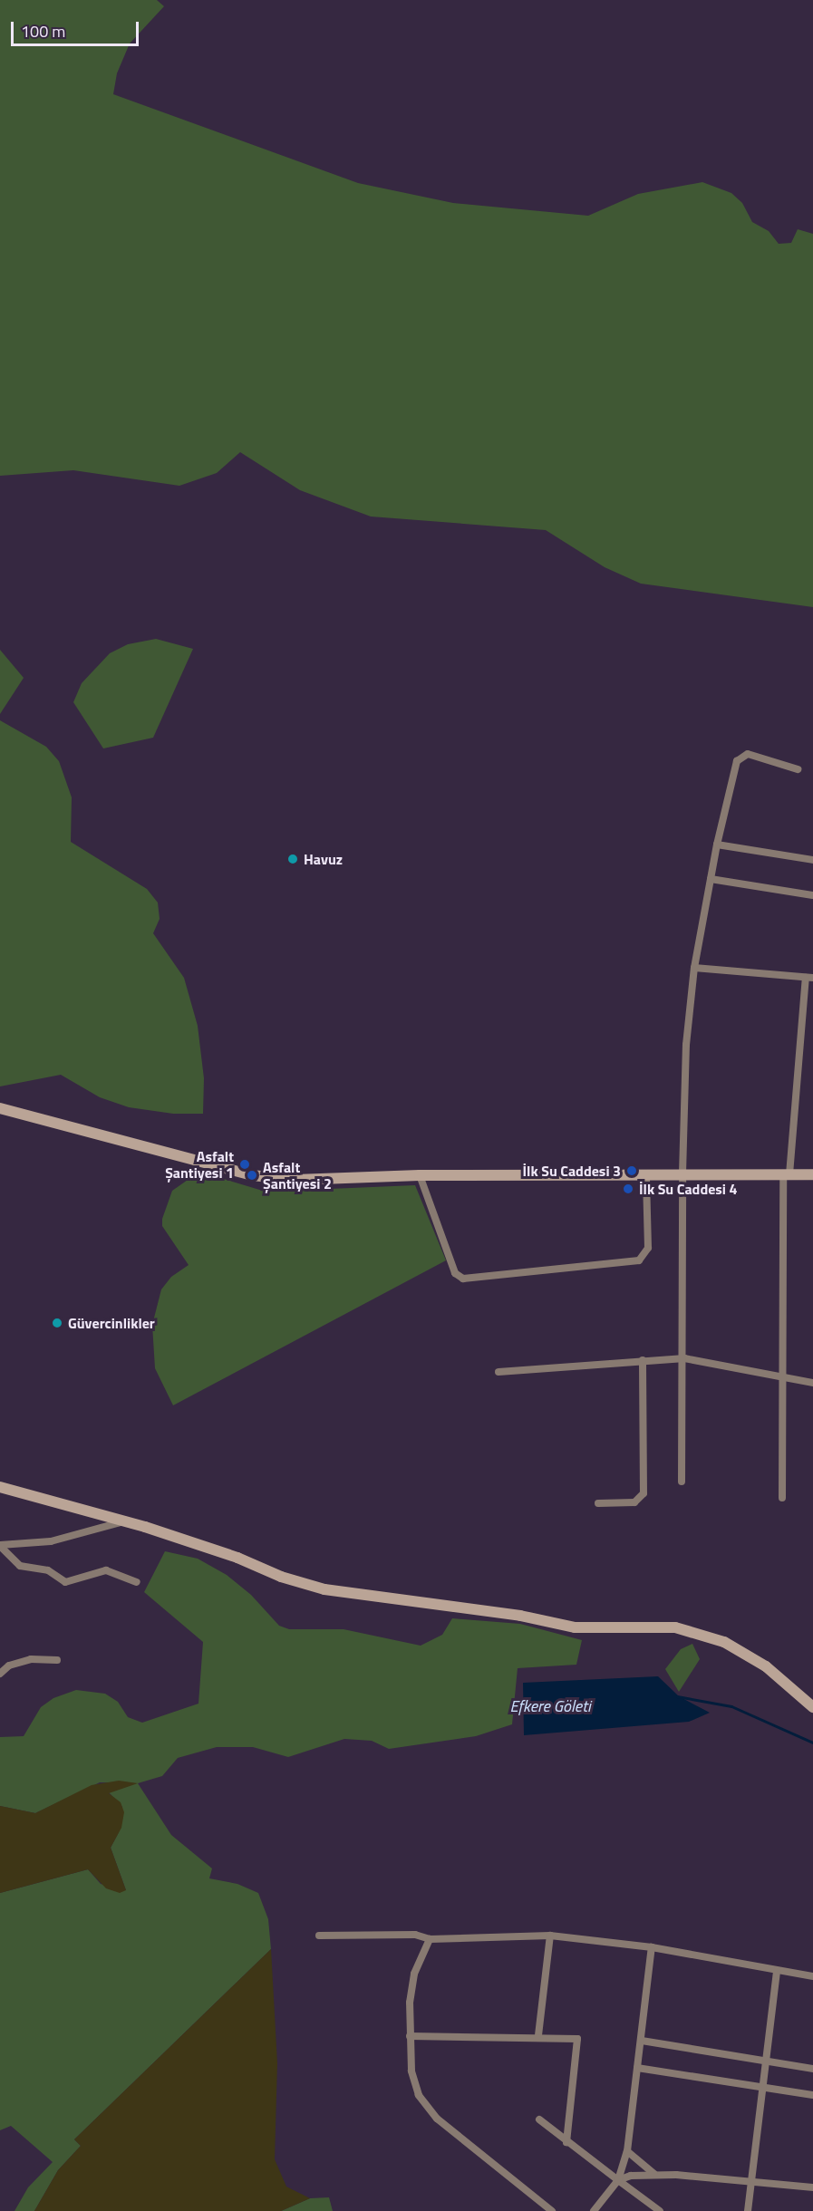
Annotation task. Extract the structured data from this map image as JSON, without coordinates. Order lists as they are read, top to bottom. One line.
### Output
{"water":["Efkere Göleti"],"places":["Havuz","Asfalt Şantiyesi 1","İlk Su Caddesi 3","Asfalt Şantiyesi 2","İlk Su Caddesi 4","Güvercinlikler"],"scale_bar":"100 m"}
